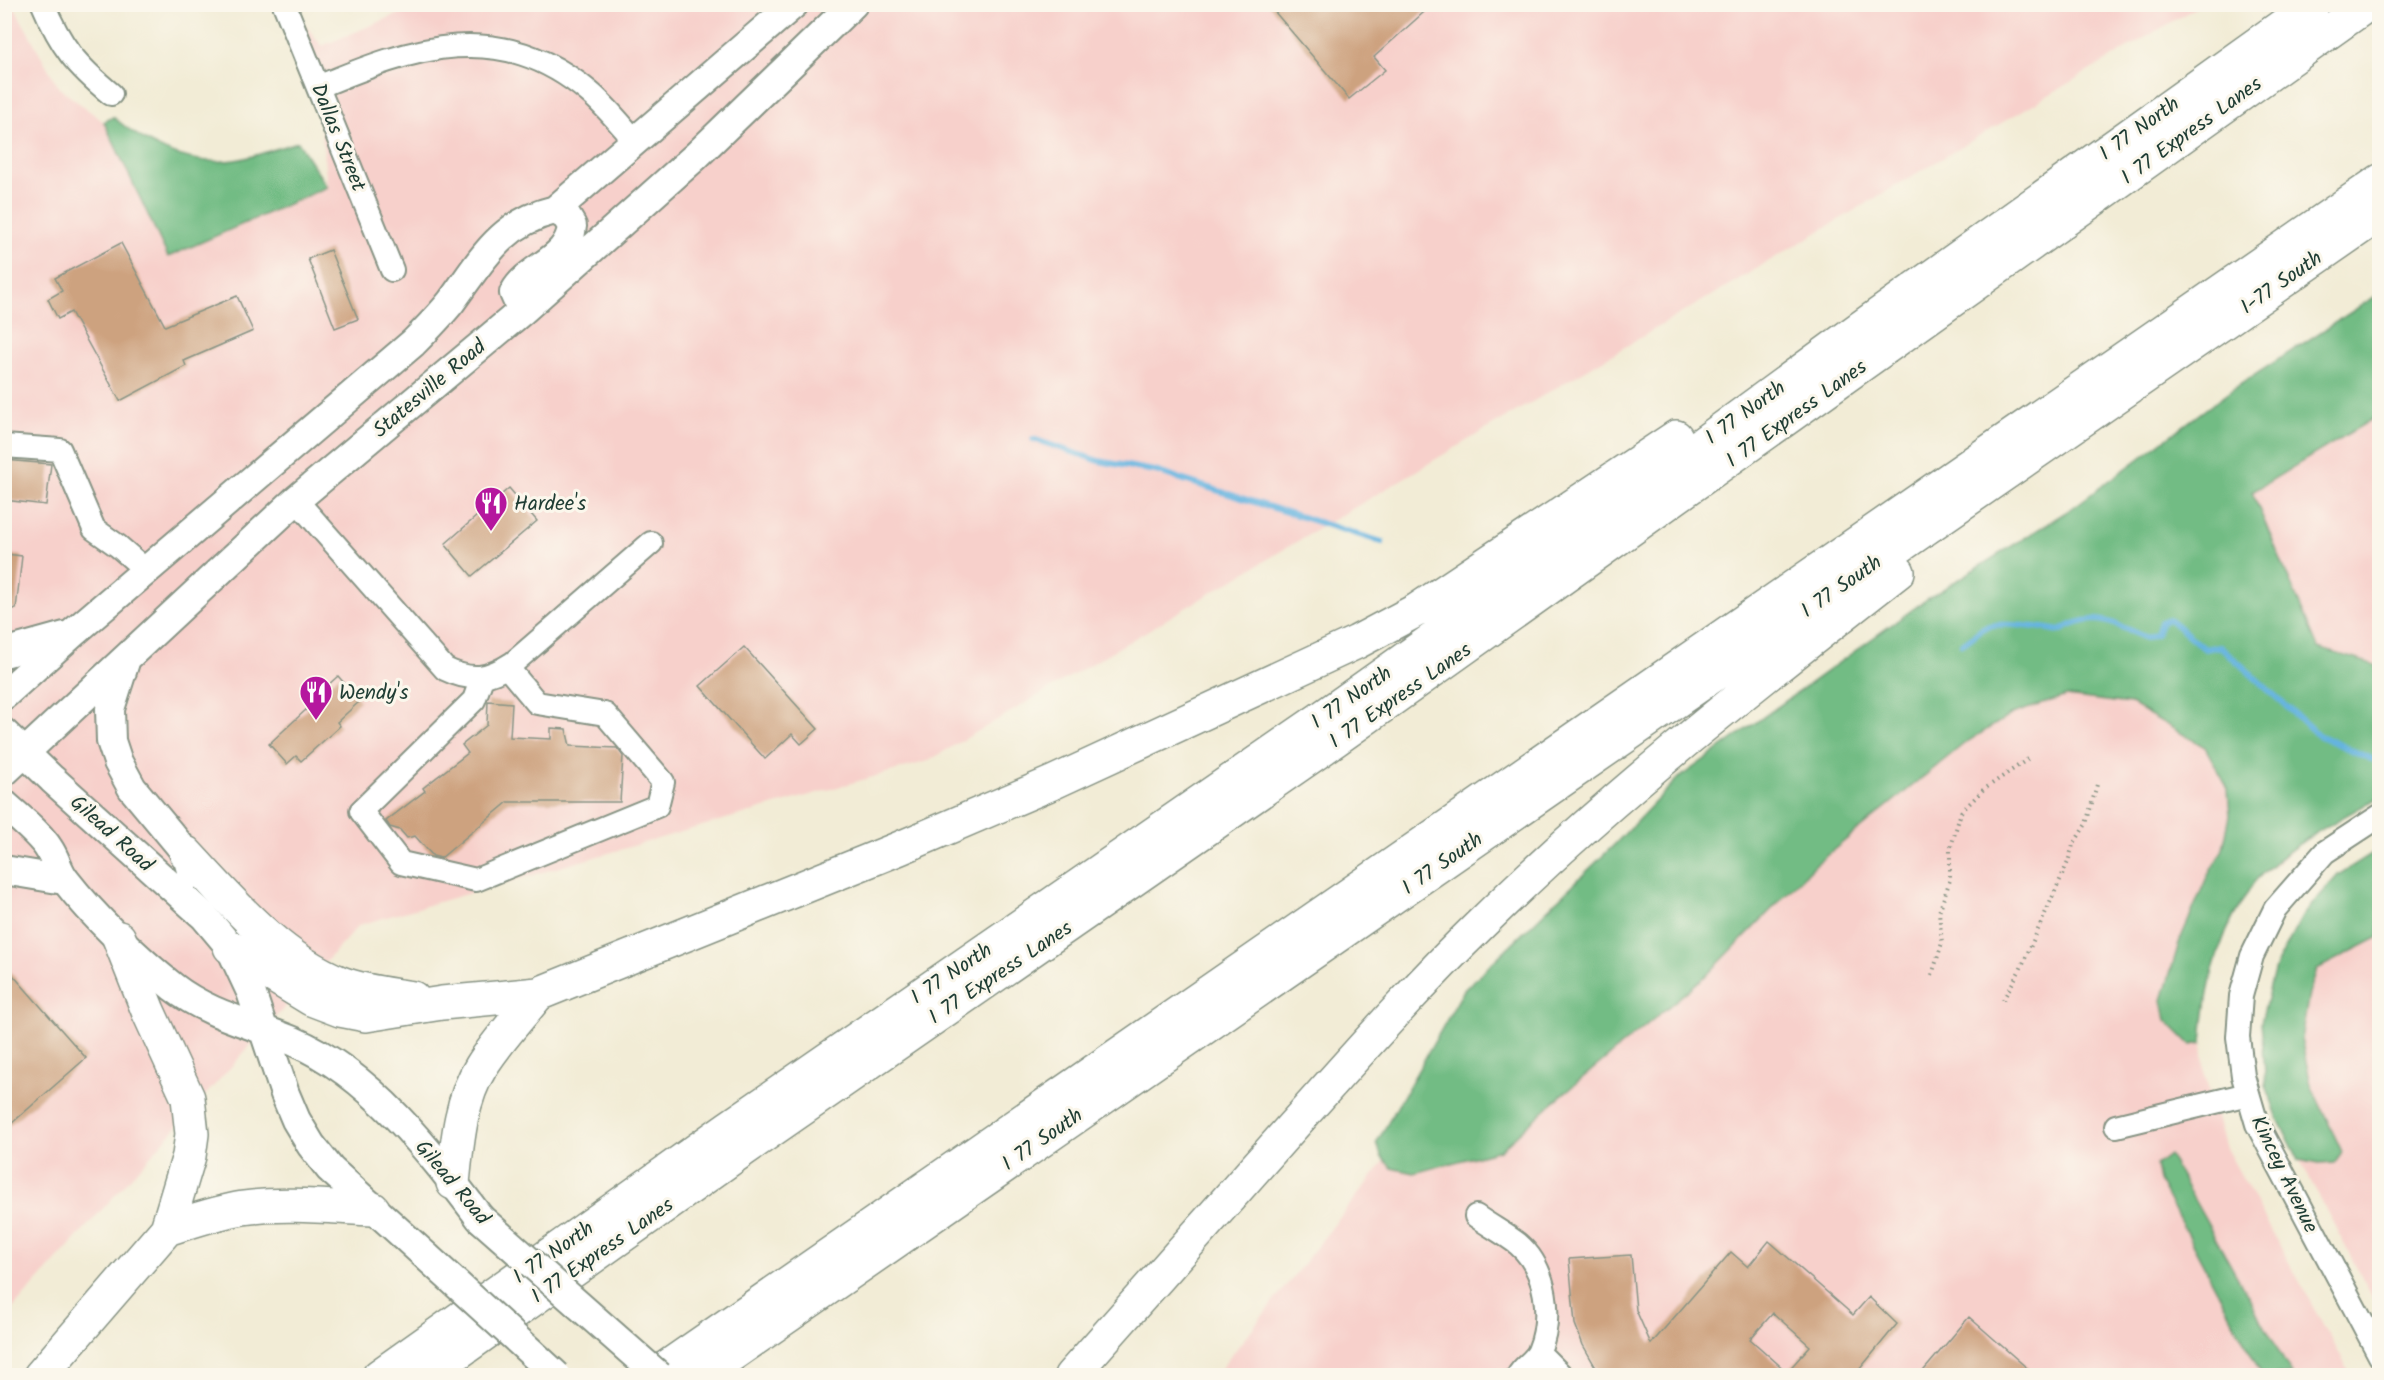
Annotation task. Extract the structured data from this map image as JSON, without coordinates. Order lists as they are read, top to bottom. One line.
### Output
{"streets":{"highway":["I 77 North","I 77 Express Lanes","I-77 South","I 77 South"],"main road":["Statesville Road","Gilead Road"],"street":["Dallas Street","Kincey Avenue"]},"crossings":[["I-77 South","I 77 South"],["Statesville Road","Gilead Road"]],"places":{"restaurant":["Hardee's","Wendy's"]}}
